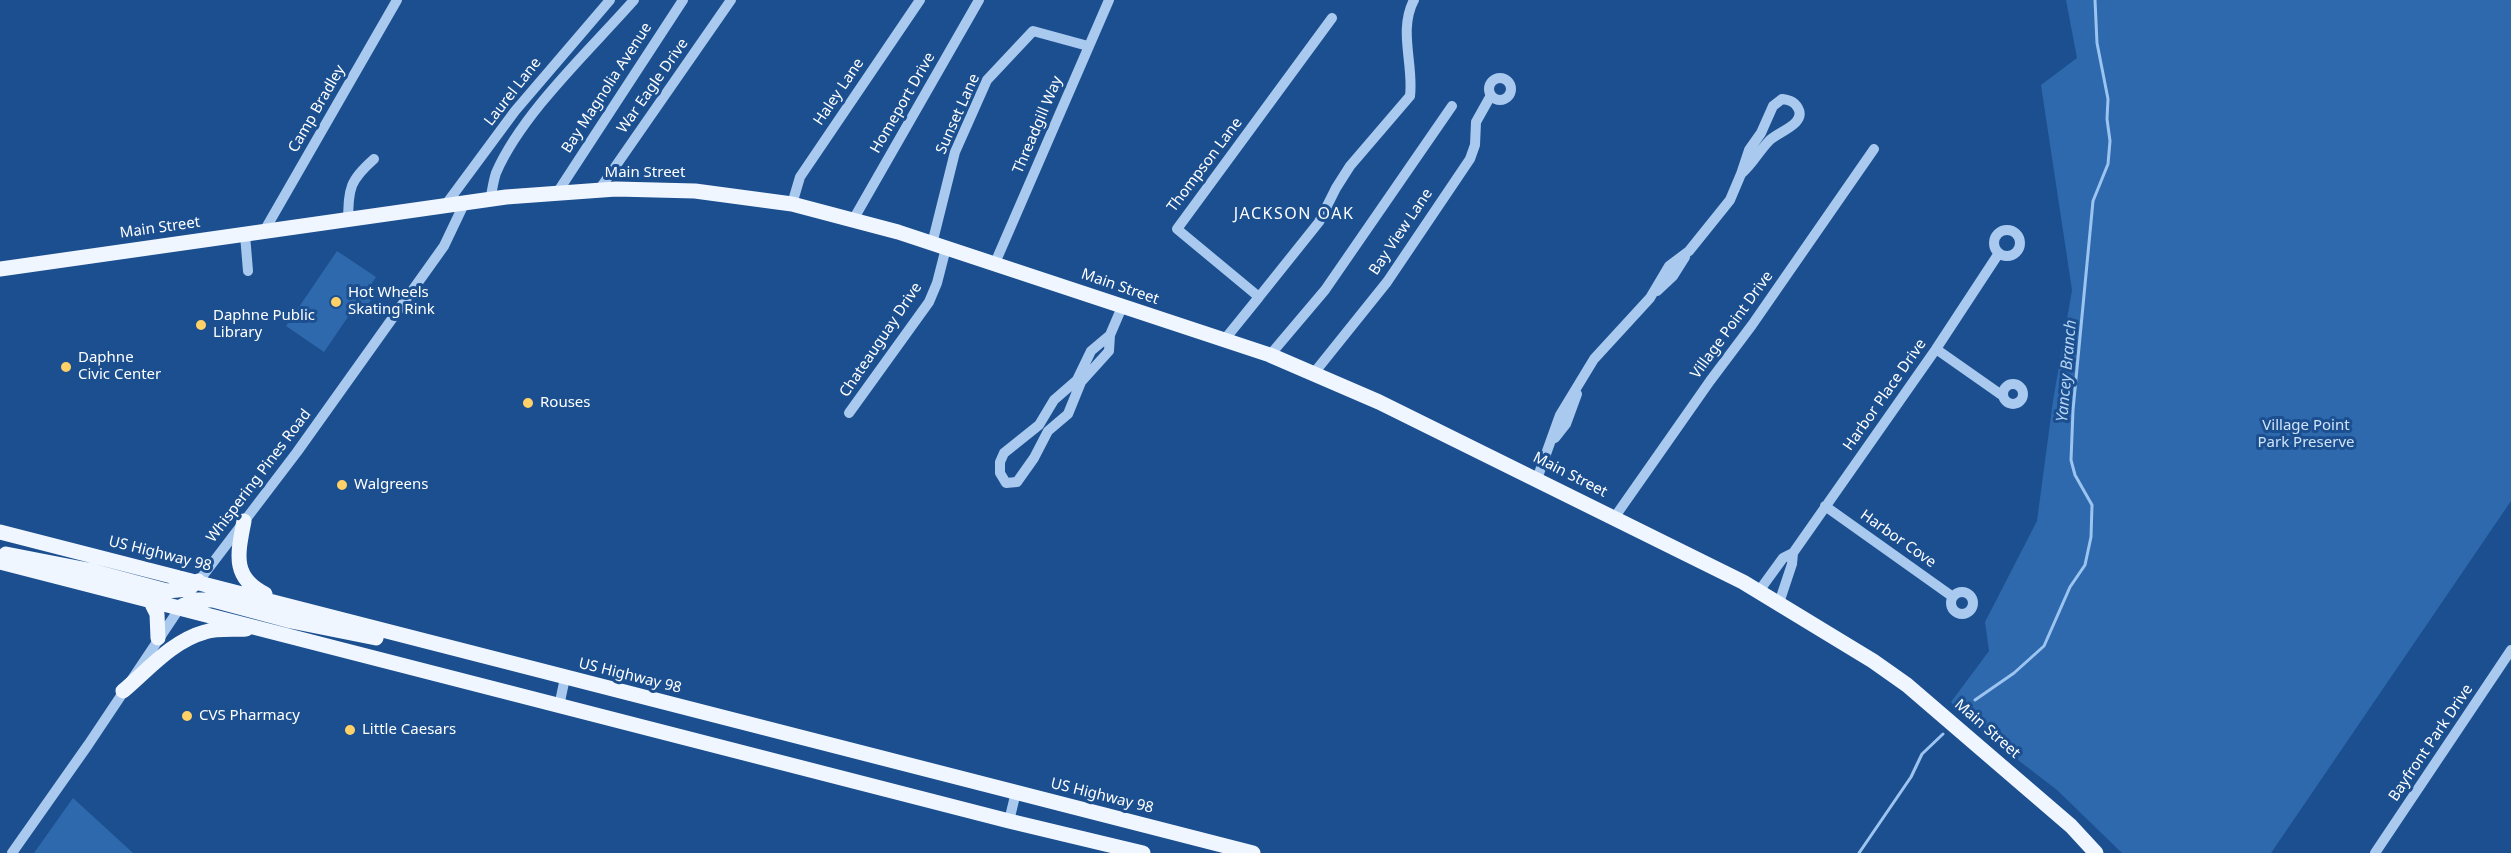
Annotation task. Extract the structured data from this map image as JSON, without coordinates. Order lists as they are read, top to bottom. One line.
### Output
{"streets":{"main road":["Main Street","US Highway 98"],"street":["War Eagle Drive","Bay Magnolia Avenue","Laurel Lane","Haley Lane","Homeport Drive","Camp Bradley","Sunset Lane","Threadgill Way","Thompson Lane","Bay View Lane","Village Point Drive","Chateauguay Drive","Harbor Place Drive","Whispering Pines Road","Harbor Cove","Bayfront Park Drive"]},"crossings":[["War Eagle Drive","Main Street"],["Bay Magnolia Avenue","Main Street"],["Laurel Lane","Main Street"],["Haley Lane","Main Street"],["Homeport Drive","Main Street"],["Camp Bradley","Main Street"],["Sunset Lane","Threadgill Way"],["Sunset Lane","Main Street"],["Sunset Lane","Chateauguay Drive"],["Threadgill Way","Main Street"],["Main Street","Bay View Lane"],["Main Street","Village Point Drive"],["Main Street","Chateauguay Drive"],["Main Street","Harbor Place Drive"],["Main Street","Whispering Pines Road"],["Harbor Place Drive","Harbor Cove"],["Whispering Pines Road","US Highway 98"]],"districts":["JACKSON OAK"],"water":["Yancey Branch"],"parks":["Village Point Park Preserve"],"places":["Hot Wheels Skating Rink","Daphne Public Library","Daphne Civic Center","Rouses","Walgreens","CVS Pharmacy","Little Caesars"]}
